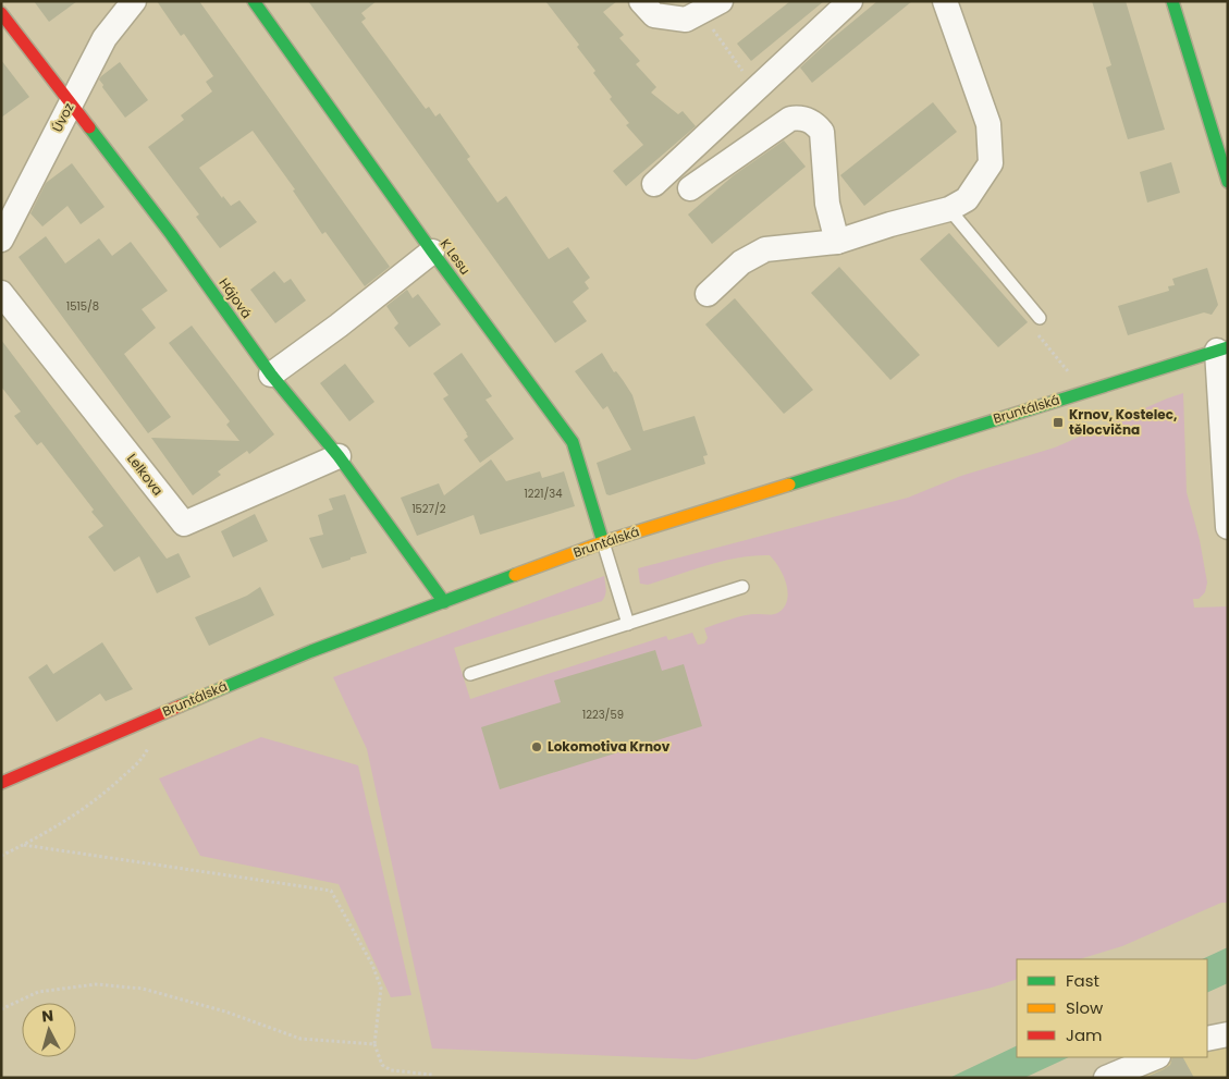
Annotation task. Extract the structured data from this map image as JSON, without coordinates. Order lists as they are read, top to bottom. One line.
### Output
{"streets":{"street":["Úvoz","K Lesu","Hájová","Bruntálská","Lelkova"]},"crossings":[["Úvoz","Hájová"],["K Lesu","Bruntálská"],["Hájová","Bruntálská"],["Hájová","Lelkova"]],"places":{"transit":["Krnov, Kostelec, tělocvična"],"other":["Lokomotiva Krnov"]},"house_numbers":["1515/8","1221/34","1527/2","1223/59"],"legend":["Fast","Slow","Jam"],"north":"top"}
